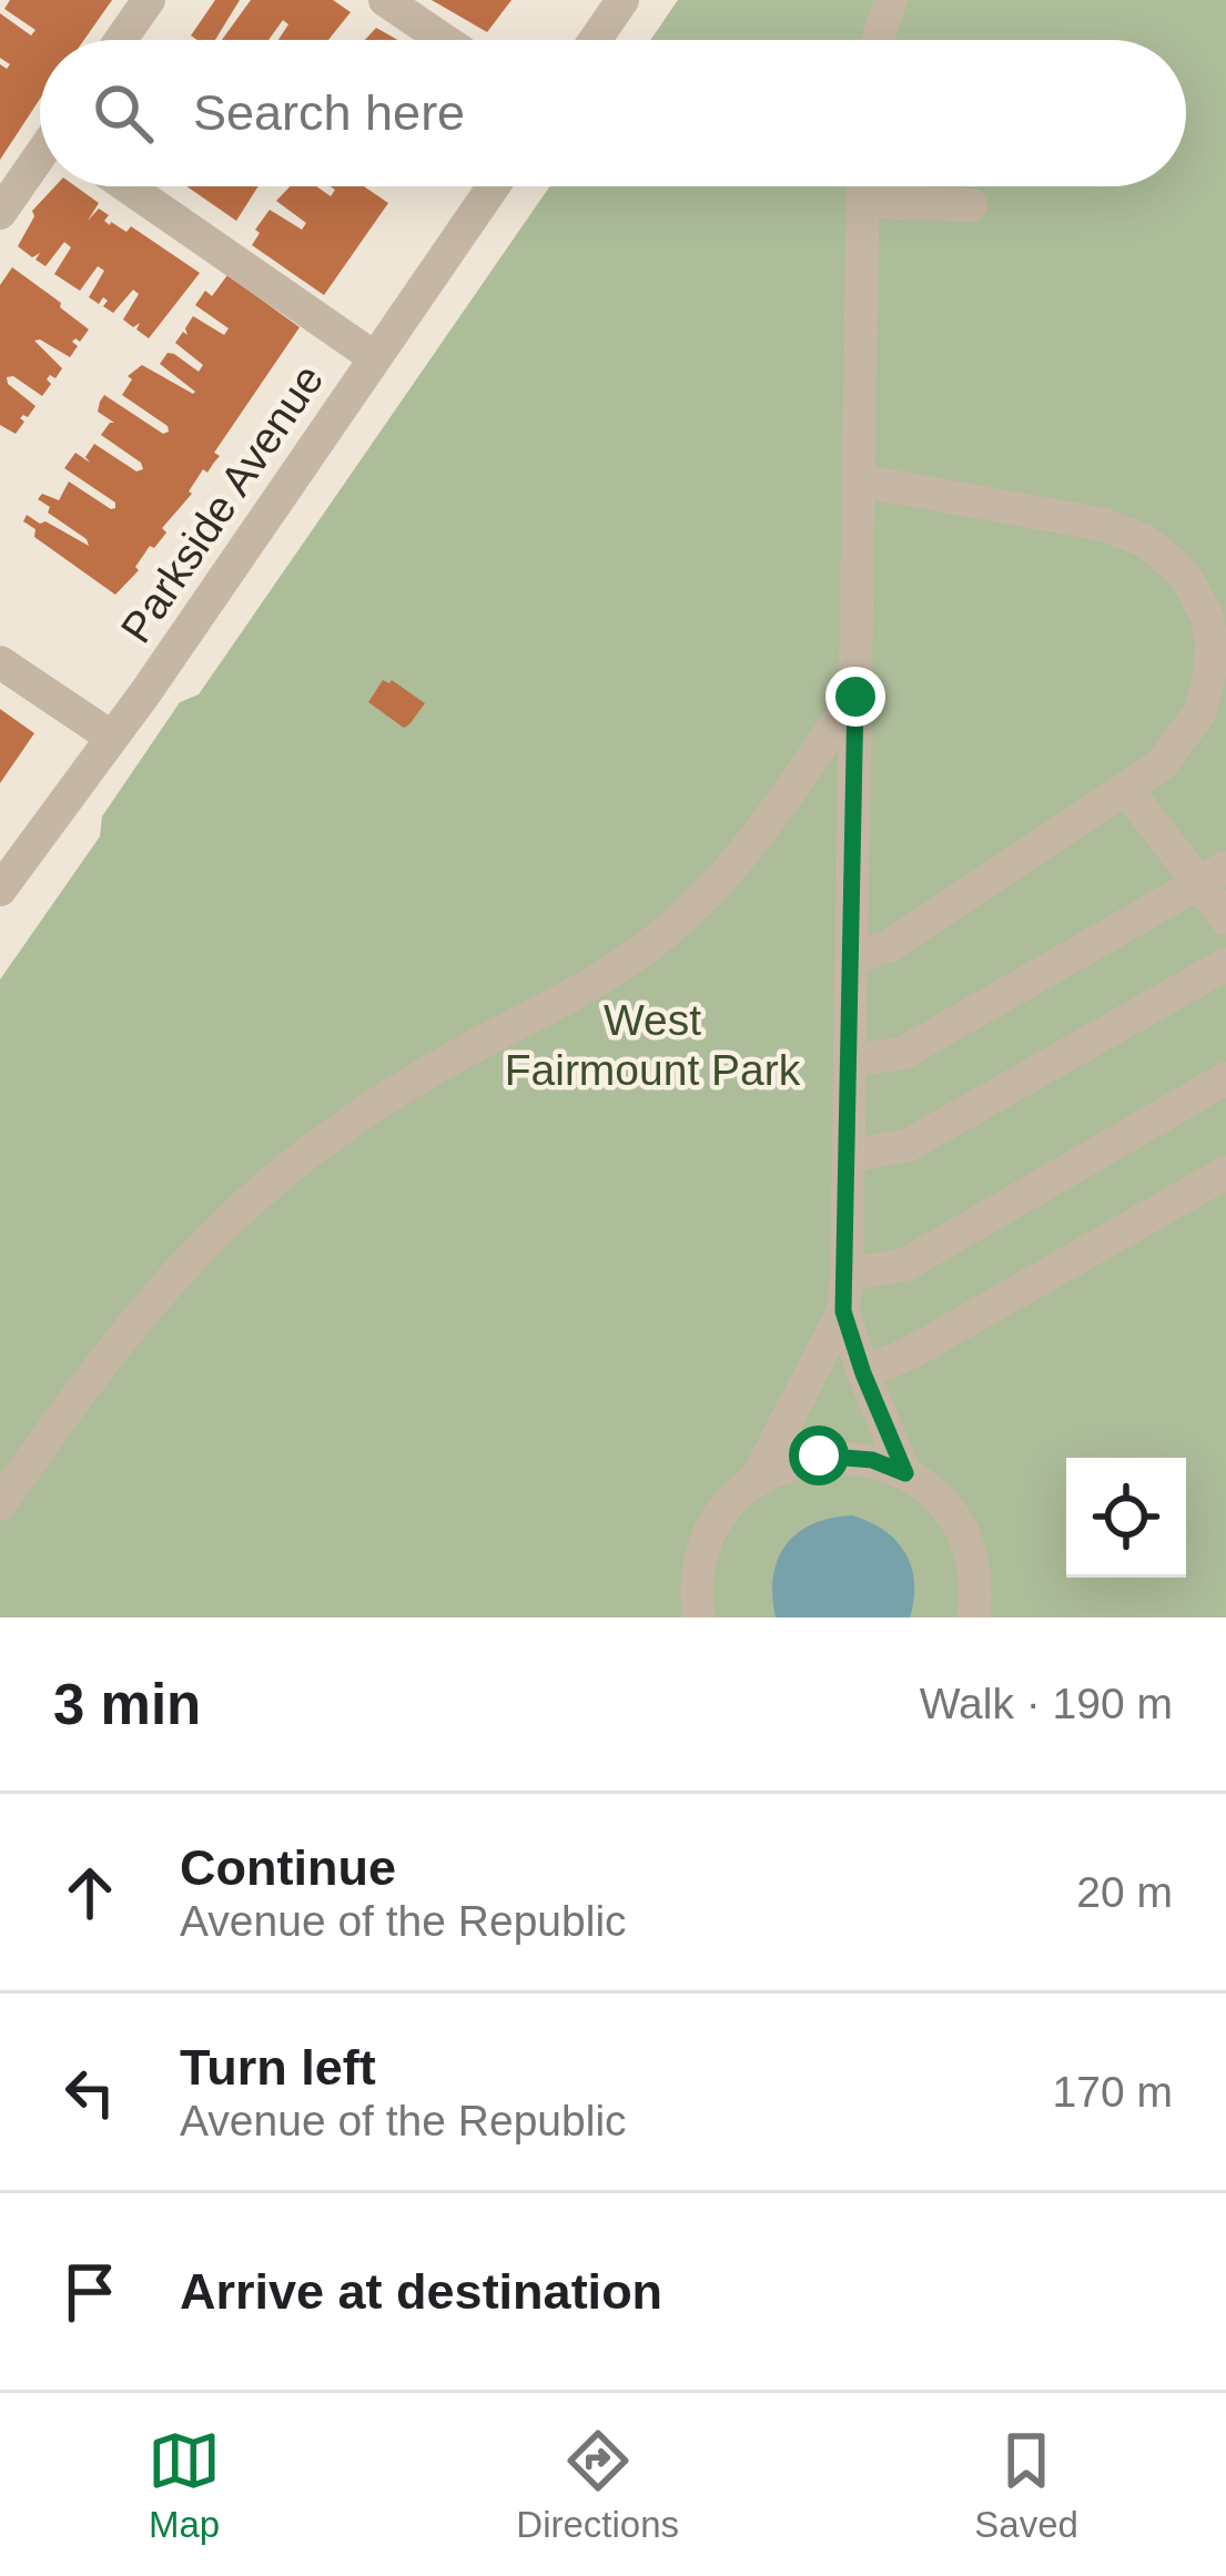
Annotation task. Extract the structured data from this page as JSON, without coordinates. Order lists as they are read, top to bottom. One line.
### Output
{"streets":{"street":["Parkside Avenue"]},"parks":["West Fairmount Park"],"page":{"search":"Search here","heading":["3 min","Walk · 190 m"],"list":[["Continue","Avenue of the Republic","20 m"],["Turn left","Avenue of the Republic","170 m"],"Arrive at destination"],"nav":["Map","Directions","Saved"]}}
